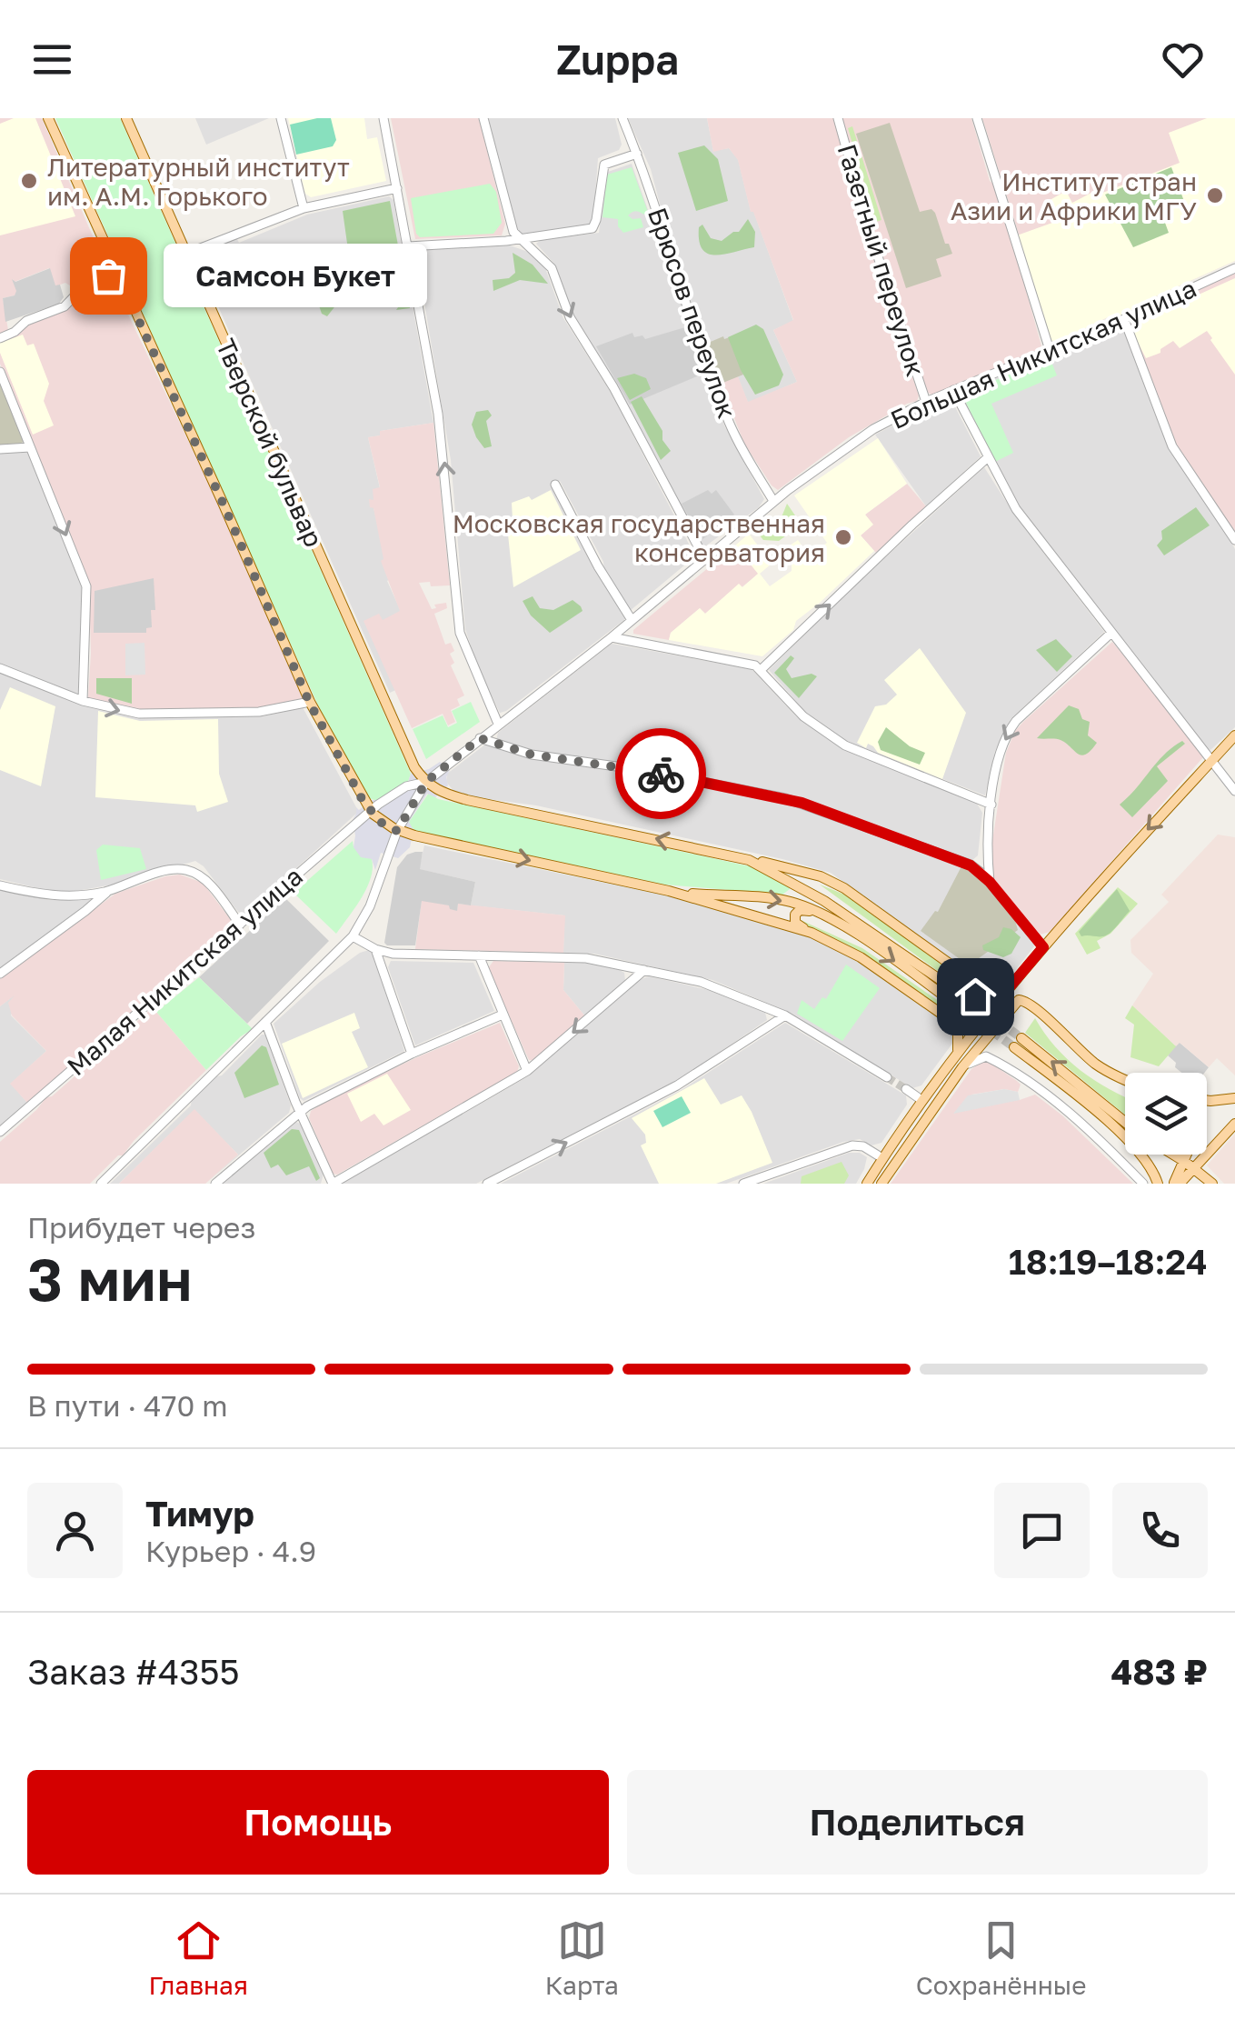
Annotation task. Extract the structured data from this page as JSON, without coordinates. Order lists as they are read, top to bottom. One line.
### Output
{"streets":{"main road":["Тверской бульвар"],"street":["Газетный переулок","Брюсов переулок","Большая Никитская улица","Малая Никитская улица"]},"crossings":[["Газетный переулок","Большая Никитская улица"],["Брюсов переулок","Большая Никитская улица"],["Большая Никитская улица","Тверской бульвар"],["Большая Никитская улица","Малая Никитская улица"],["Тверской бульвар","Малая Никитская улица"]],"places":["Литературный институт им. А.М. Горького","Институт стран Азии и Африки МГУ","Самсон Букет","Московская государственная консерватория"],"page":{"header":"Zuppa","bubble":"Самсон Букет","heading":["3 мин","Прибудет через","18:19–18:24"],"panel":["Тимур","Курьер · 4.9","Заказ #4355","483 ₽"],"bar":"В пути · 470 m","buttons":["Помощь","Поделиться"],"tabs":["Главная","Карта","Сохранённые"]}}
